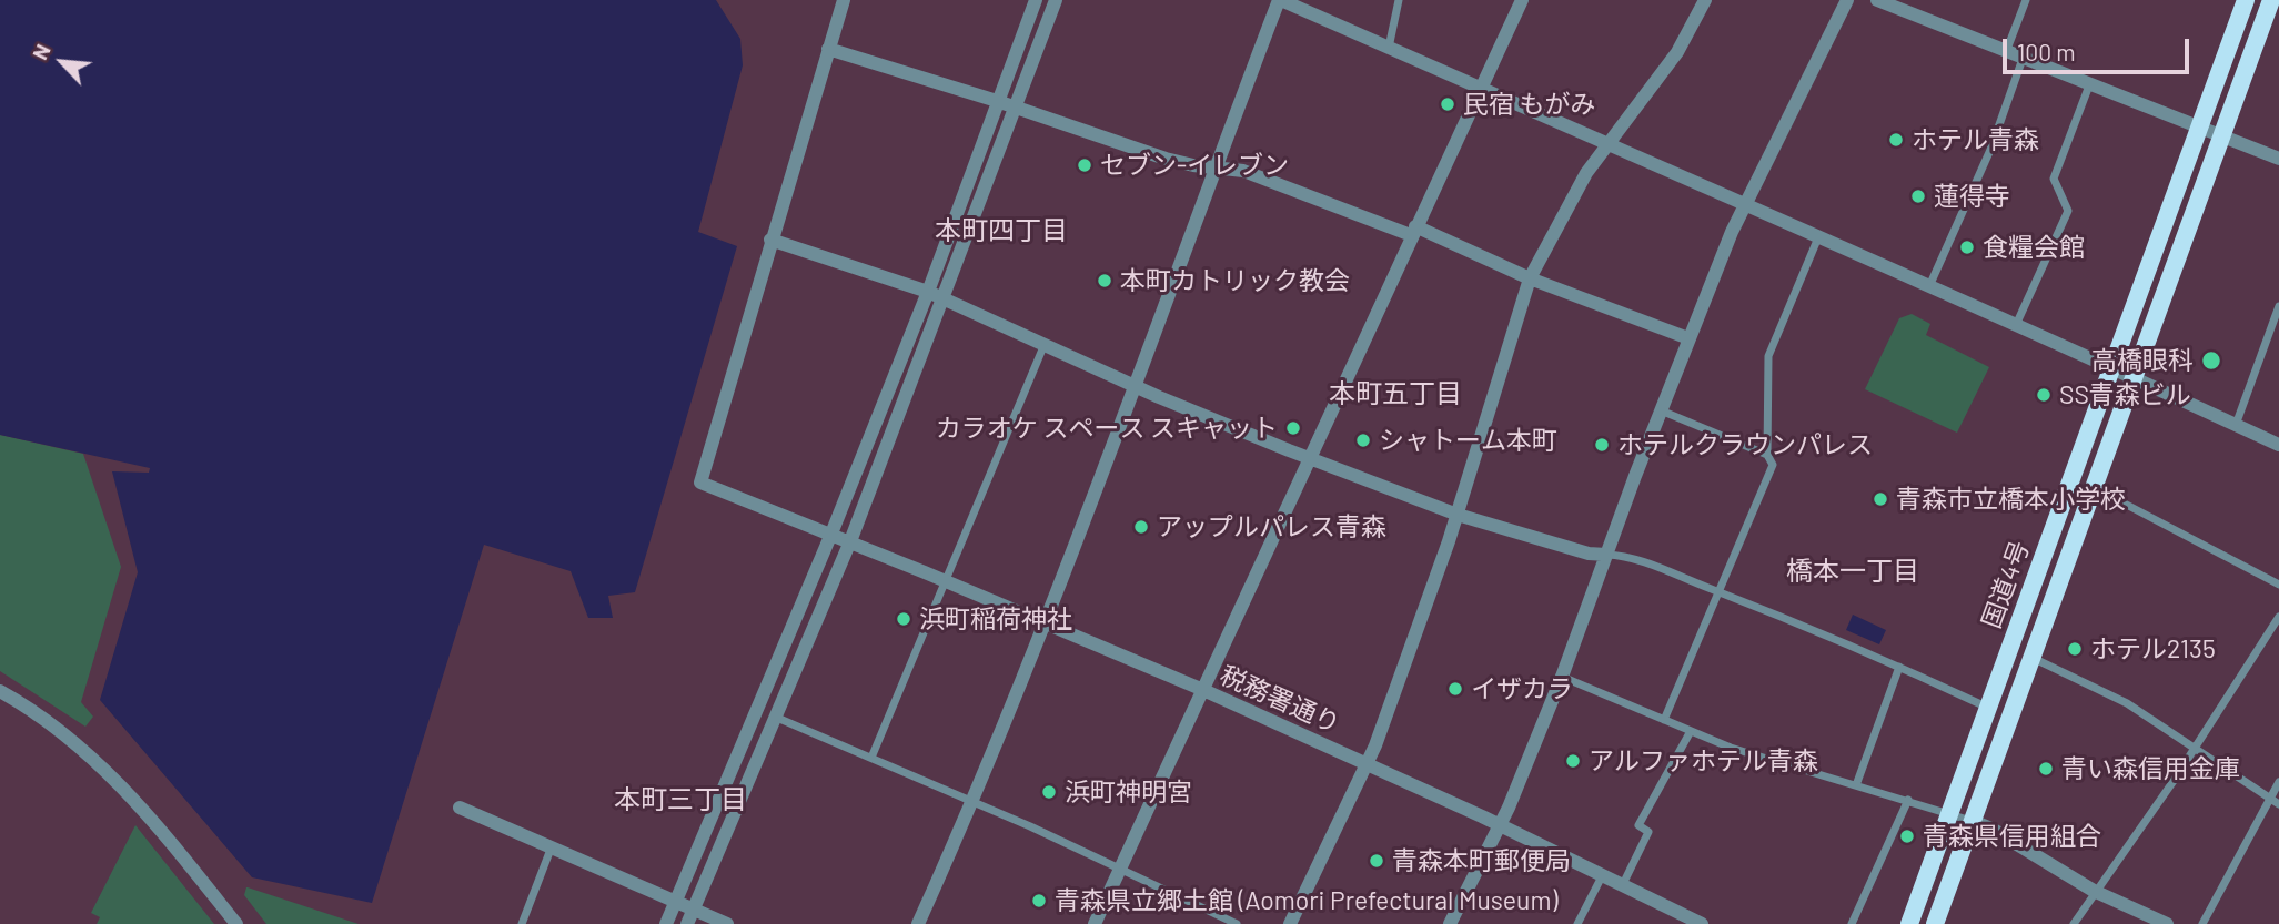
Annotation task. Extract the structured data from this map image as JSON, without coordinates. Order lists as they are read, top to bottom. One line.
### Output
{"streets":{"highway":["国道4号"],"street":["税務署通り"]},"districts":["本町四丁目","本町五丁目","橋本一丁目","本町三丁目"],"places":["民宿 もがみ","ホテル青森","セブン-イレブン","蓮得寺","食糧会館","本町カトリック教会","高橋眼科","SS青森ビル","カラオケ スペース スキャット","シャトーム本町","ホテルクラウンパレス","青森市立橋本小学校","アップルパレス青森","浜町稲荷神社","ホテル2135","イザカラ","アルファホテル青森","青い森信用金庫","浜町神明宮","青森県信用組合","青森本町郵便局","青森県立郷土館 (Aomori Prefectural Museum)"],"scale_bar":"100 m","north":"top left"}
